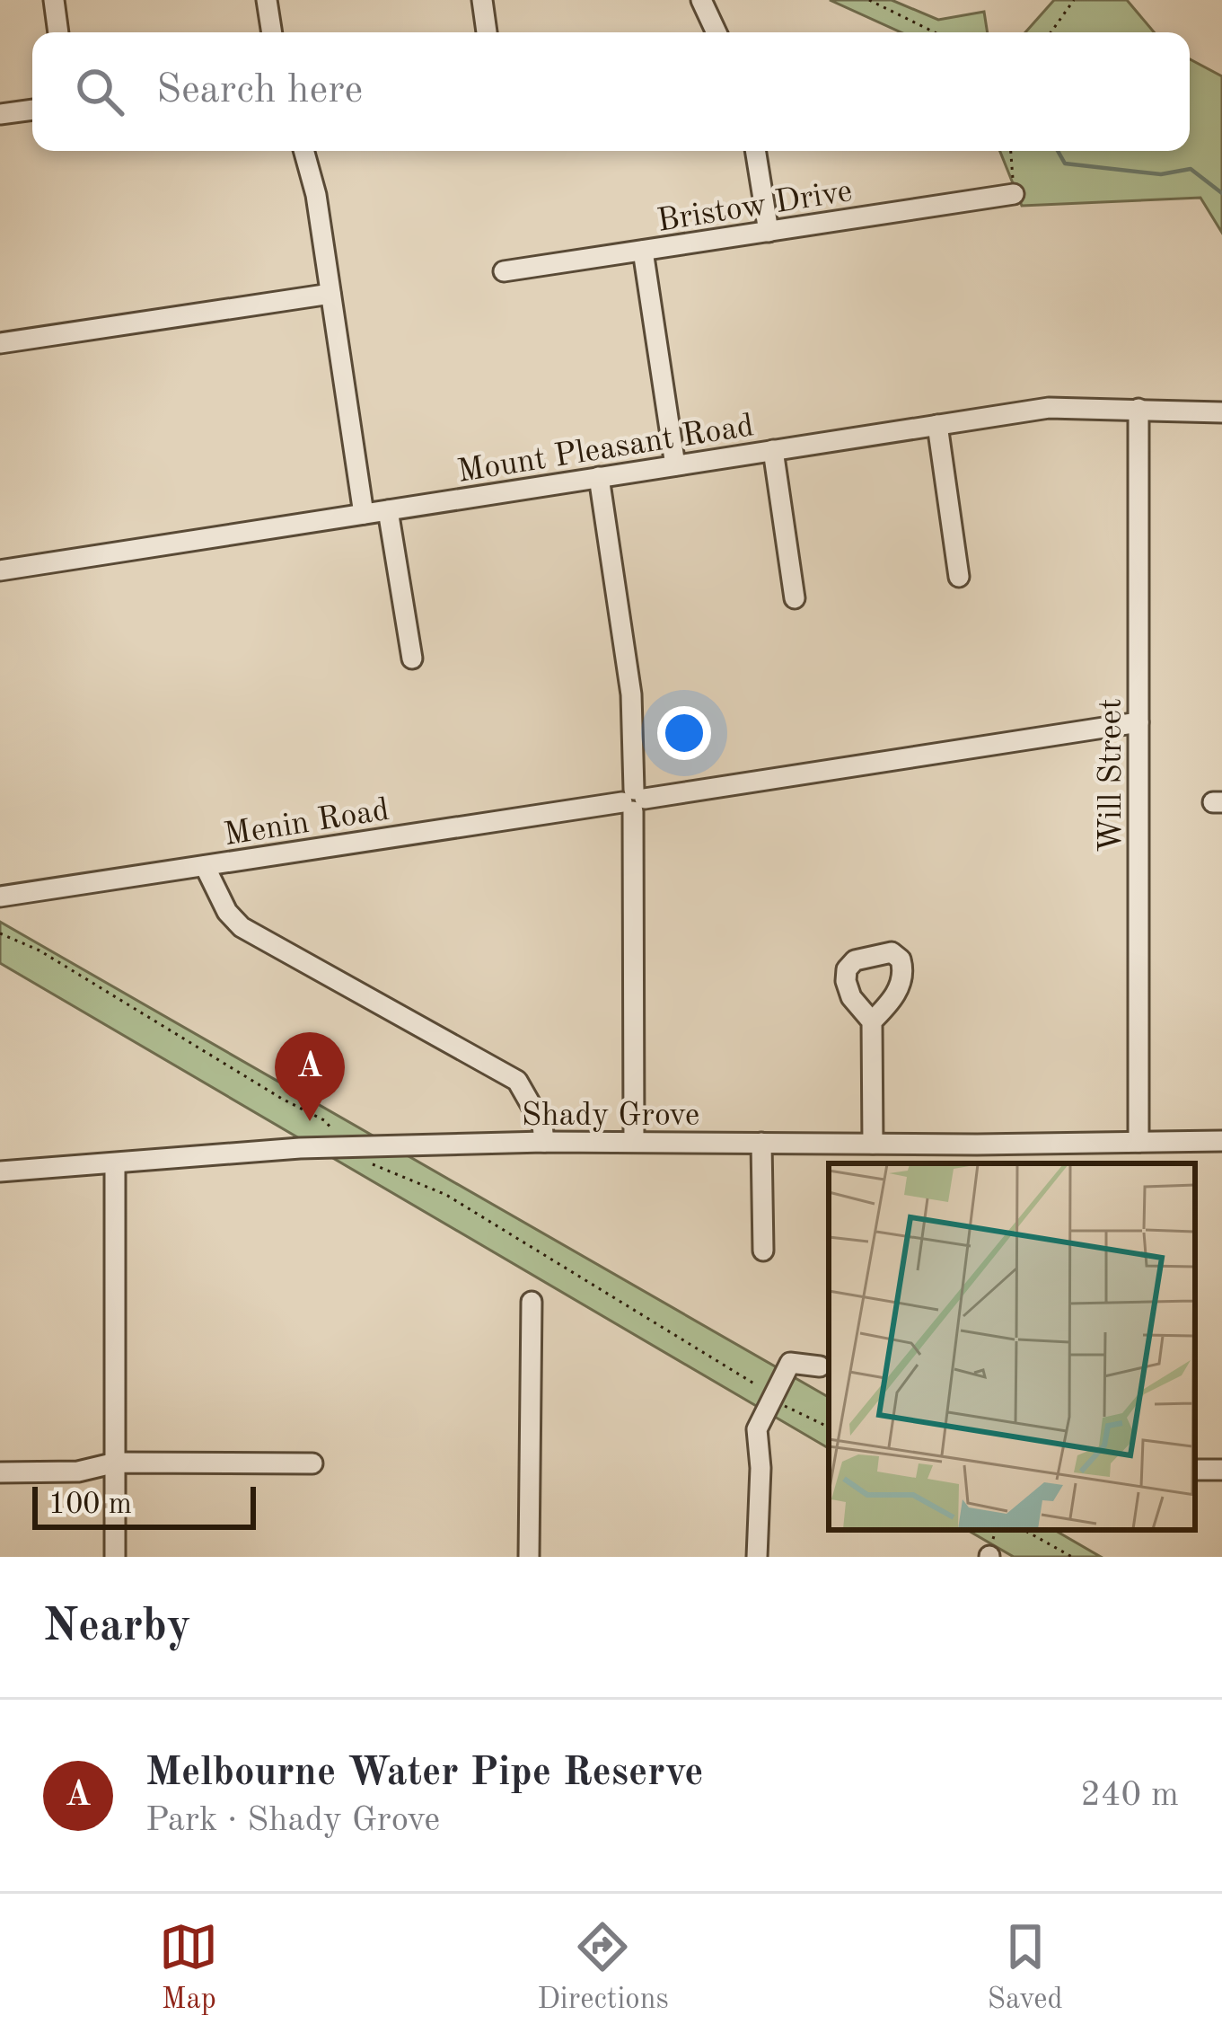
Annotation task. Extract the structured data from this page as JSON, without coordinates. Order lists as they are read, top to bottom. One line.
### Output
{"streets":{"street":["Bristow Drive","Mount Pleasant Road","Will Street","Menin Road","Shady Grove"]},"crossings":[["Mount Pleasant Road","Will Street"],["Will Street","Menin Road"],["Will Street","Shady Grove"]],"scale_bar":"100 m","page":{"search":"Search here","pins":"A","scale":"100 m","heading":"Nearby","list":[{"mark":"A","name":"Melbourne Water Pipe Reserve","note":"Park · Shady Grove","value":"240 m"}],"nav":["Map","Directions","Saved"]}}
